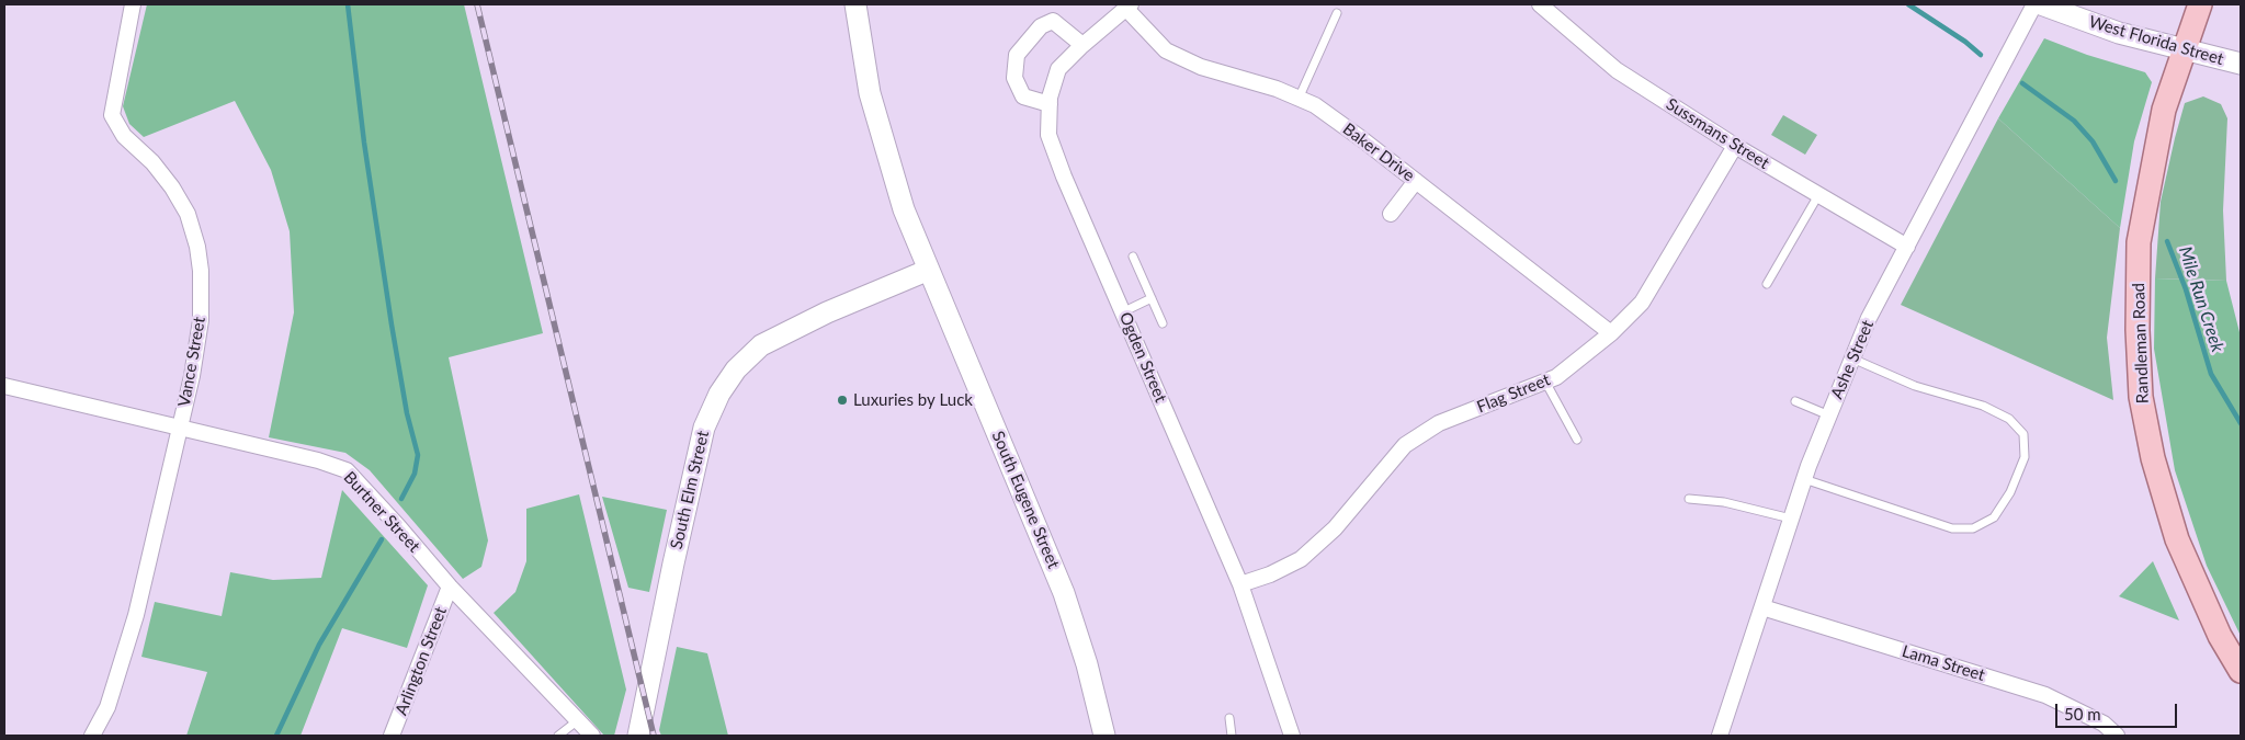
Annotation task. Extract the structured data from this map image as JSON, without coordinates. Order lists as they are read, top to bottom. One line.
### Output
{"streets":{"main road":["West Florida Street","Randleman Road","South Elm Street","South Eugene Street"],"street":["Sussmans Street","Baker Drive","Ogden Street","Ashe Street","Vance Street","Flag Street","Burtner Street","Arlington Street","Lama Street"]},"crossings":[["West Florida Street","Randleman Road"],["Sussmans Street","Ashe Street"],["Sussmans Street","Flag Street"],["Baker Drive","Ogden Street"],["Baker Drive","Flag Street"],["Ogden Street","Flag Street"],["Ashe Street","Lama Street"],["Vance Street","Burtner Street"],["South Elm Street","South Eugene Street"],["Burtner Street","Arlington Street"]],"water":["Mile Run Creek"],"places":["Luxuries by Luck"],"scale_bar":"50 m"}
